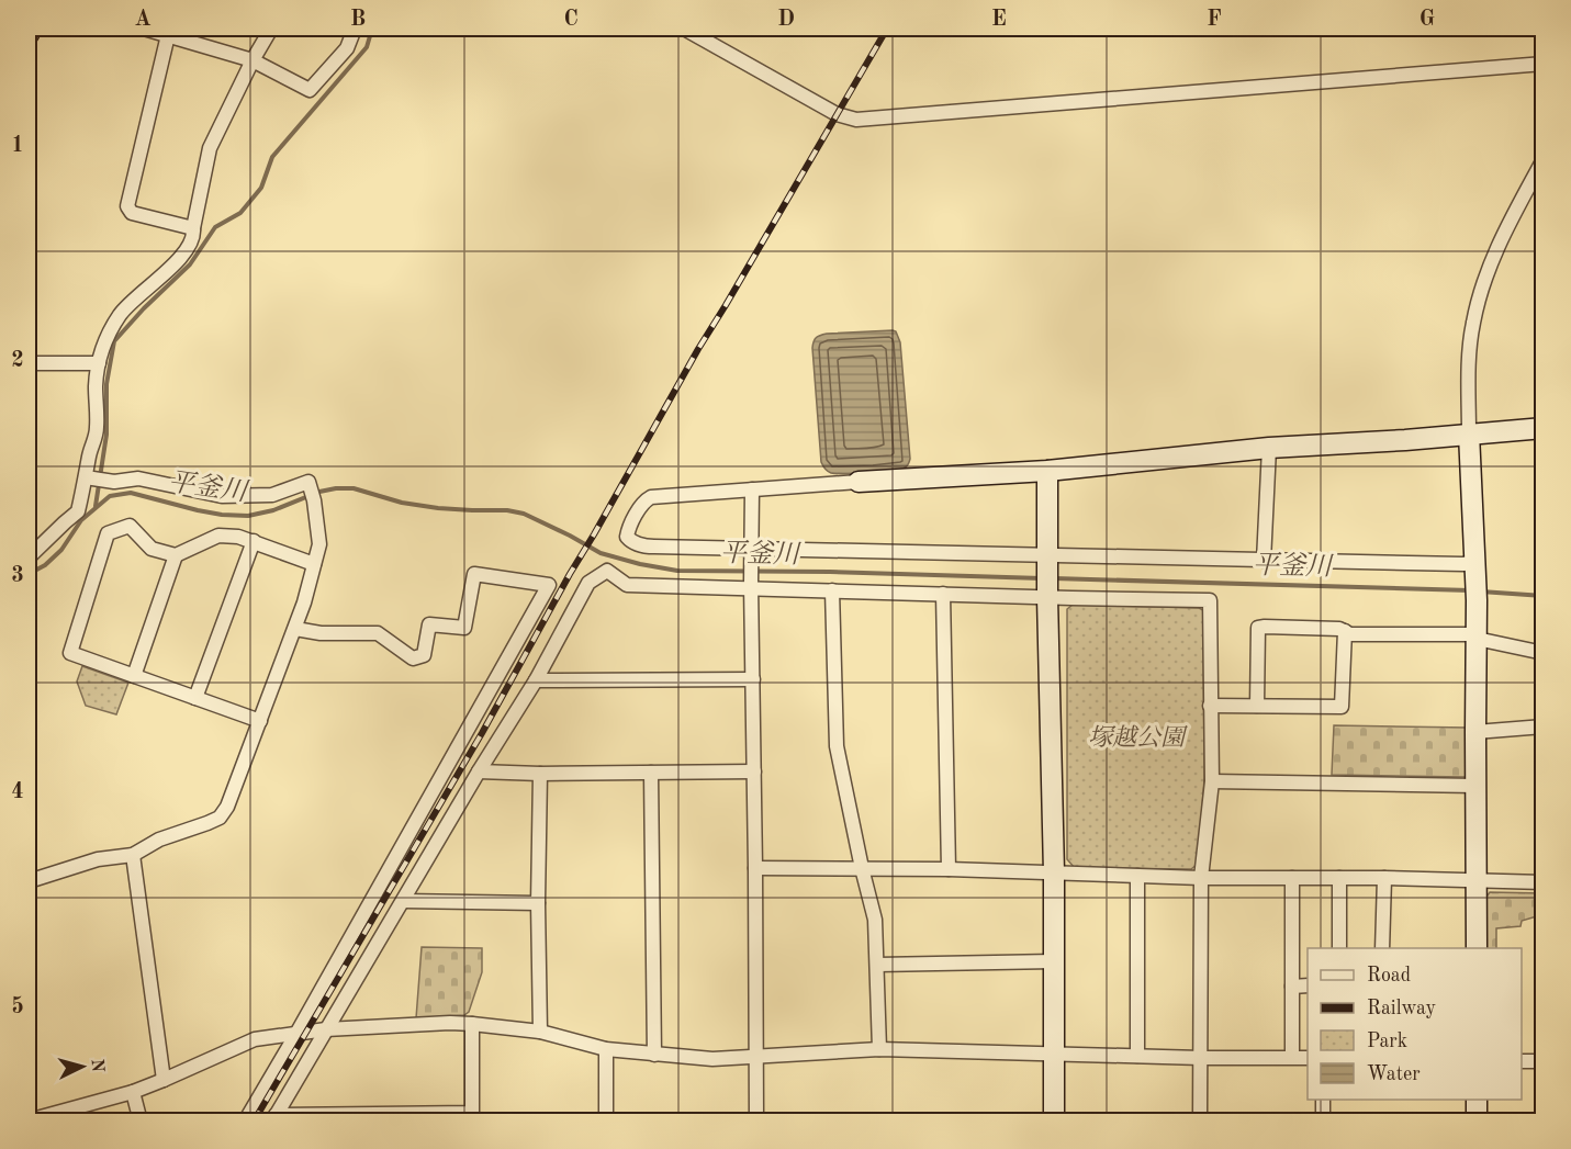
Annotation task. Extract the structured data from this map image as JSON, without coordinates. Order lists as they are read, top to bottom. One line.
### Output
{"water":["平釜川"],"parks":["塚越公園"],"legend":["Road","Railway","Park","Water"],"north":"right","grid":{"columns":["A","B","C","D","E","F","G"],"rows":["1","2","3","4","5"]}}
